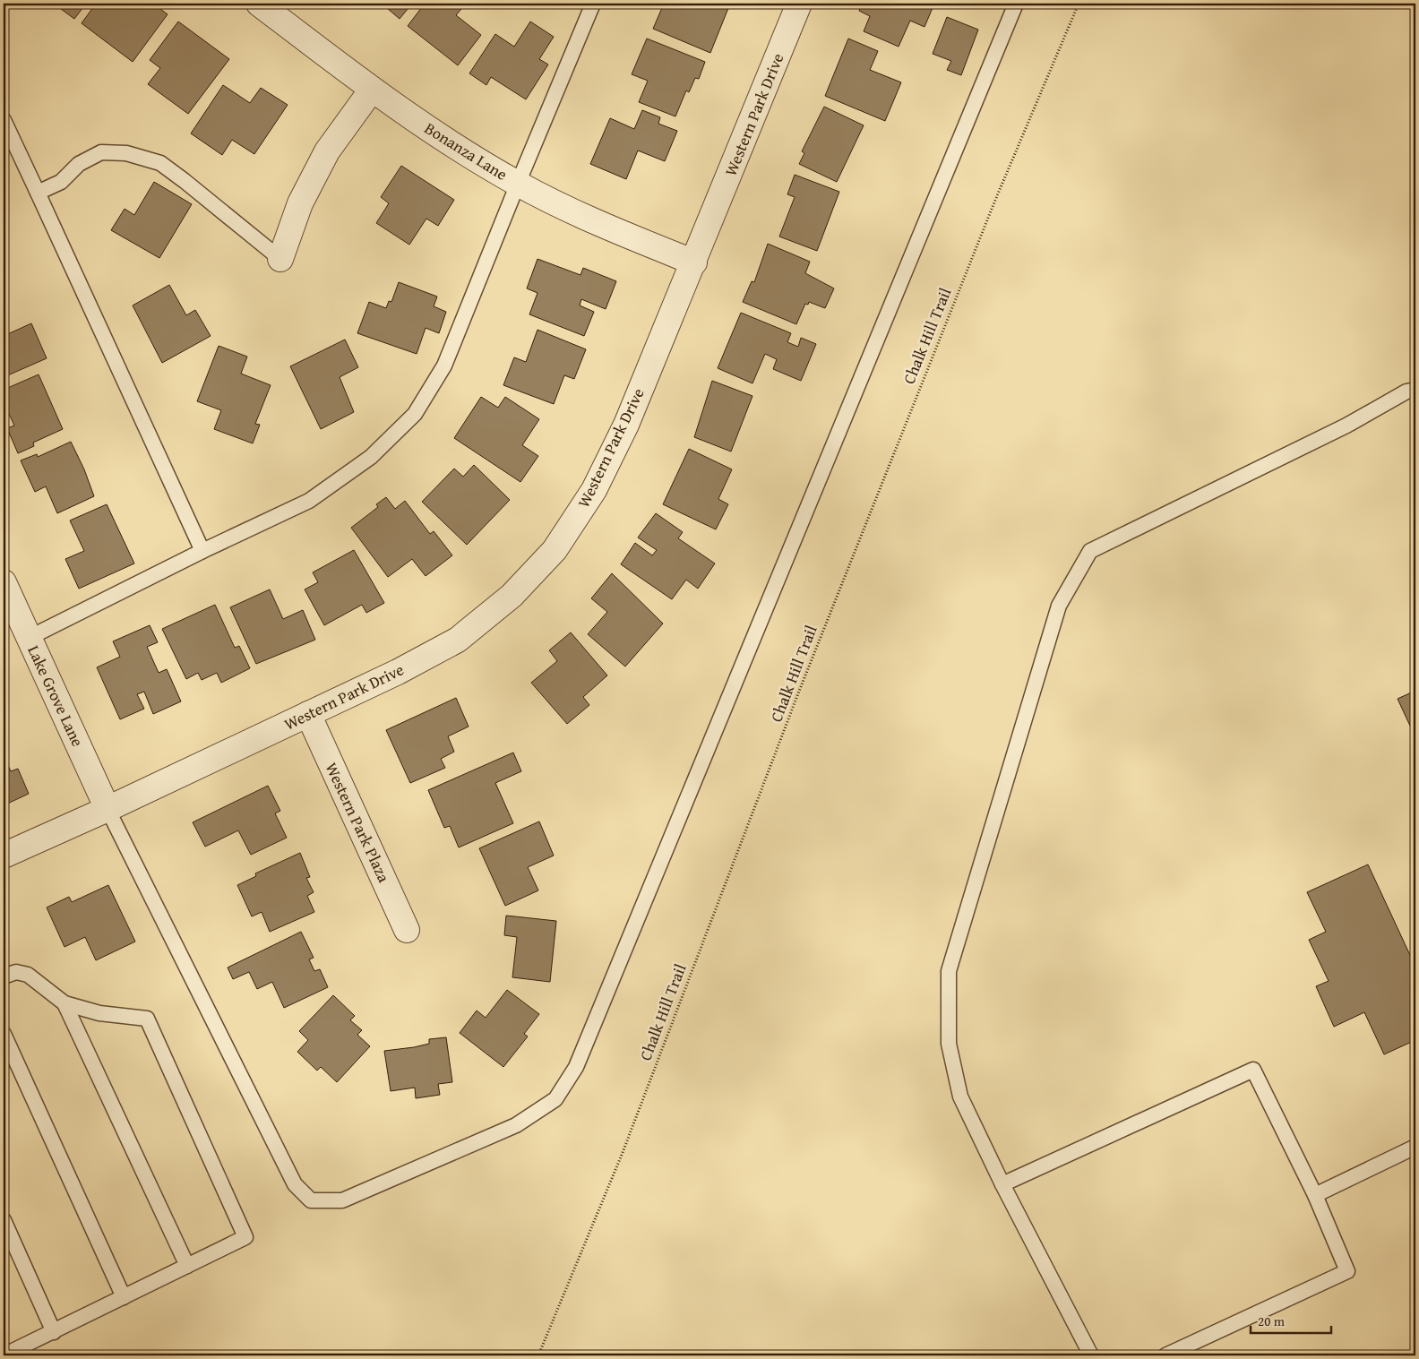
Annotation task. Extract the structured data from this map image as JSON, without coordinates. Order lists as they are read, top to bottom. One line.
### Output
{"streets":{"street":["Western Park Drive","Bonanza Lane","Lake Grove Lane","Western Park Plaza"],"path":["Chalk Hill Trail"]},"crossings":[["Western Park Drive","Bonanza Lane"],["Western Park Drive","Lake Grove Lane"],["Western Park Drive","Western Park Plaza"]],"scale_bar":"20 m"}
